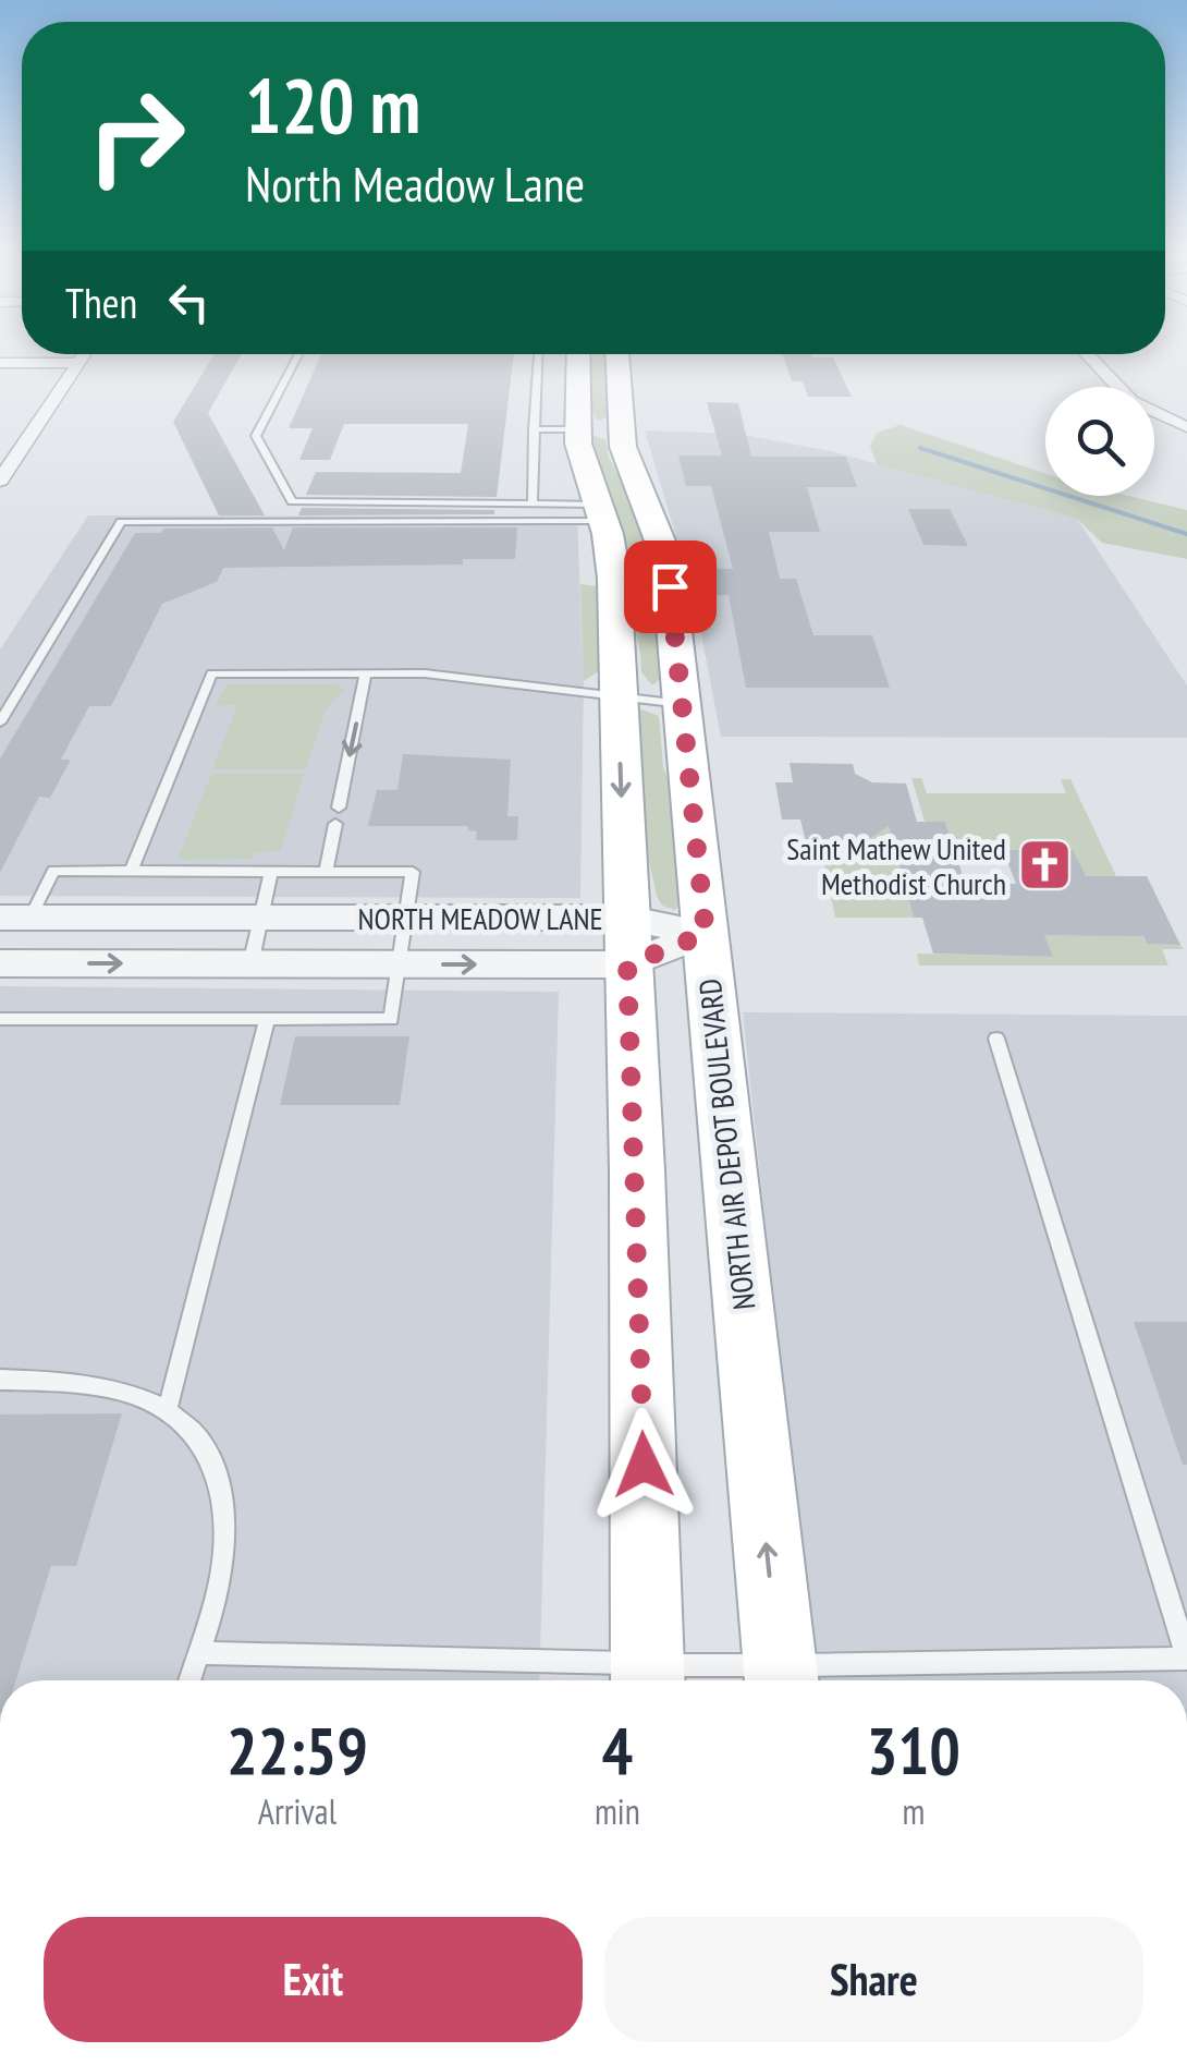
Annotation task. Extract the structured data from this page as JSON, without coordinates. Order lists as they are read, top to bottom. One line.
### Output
{"streets":{"main road":["NORTH AIR DEPOT BOULEVARD"],"street":["NORTH MEADOW LANE"]},"crossings":[["NORTH MEADOW LANE","NORTH AIR DEPOT BOULEVARD"]],"places":{"church":["Saint Mathew United Methodist Church"]},"page":{"turn":["120 m","North Meadow Lane"],"then":"Then","eta":["22:59","Arrival","4","min","310","m"],"buttons":["Exit","Share"]}}
